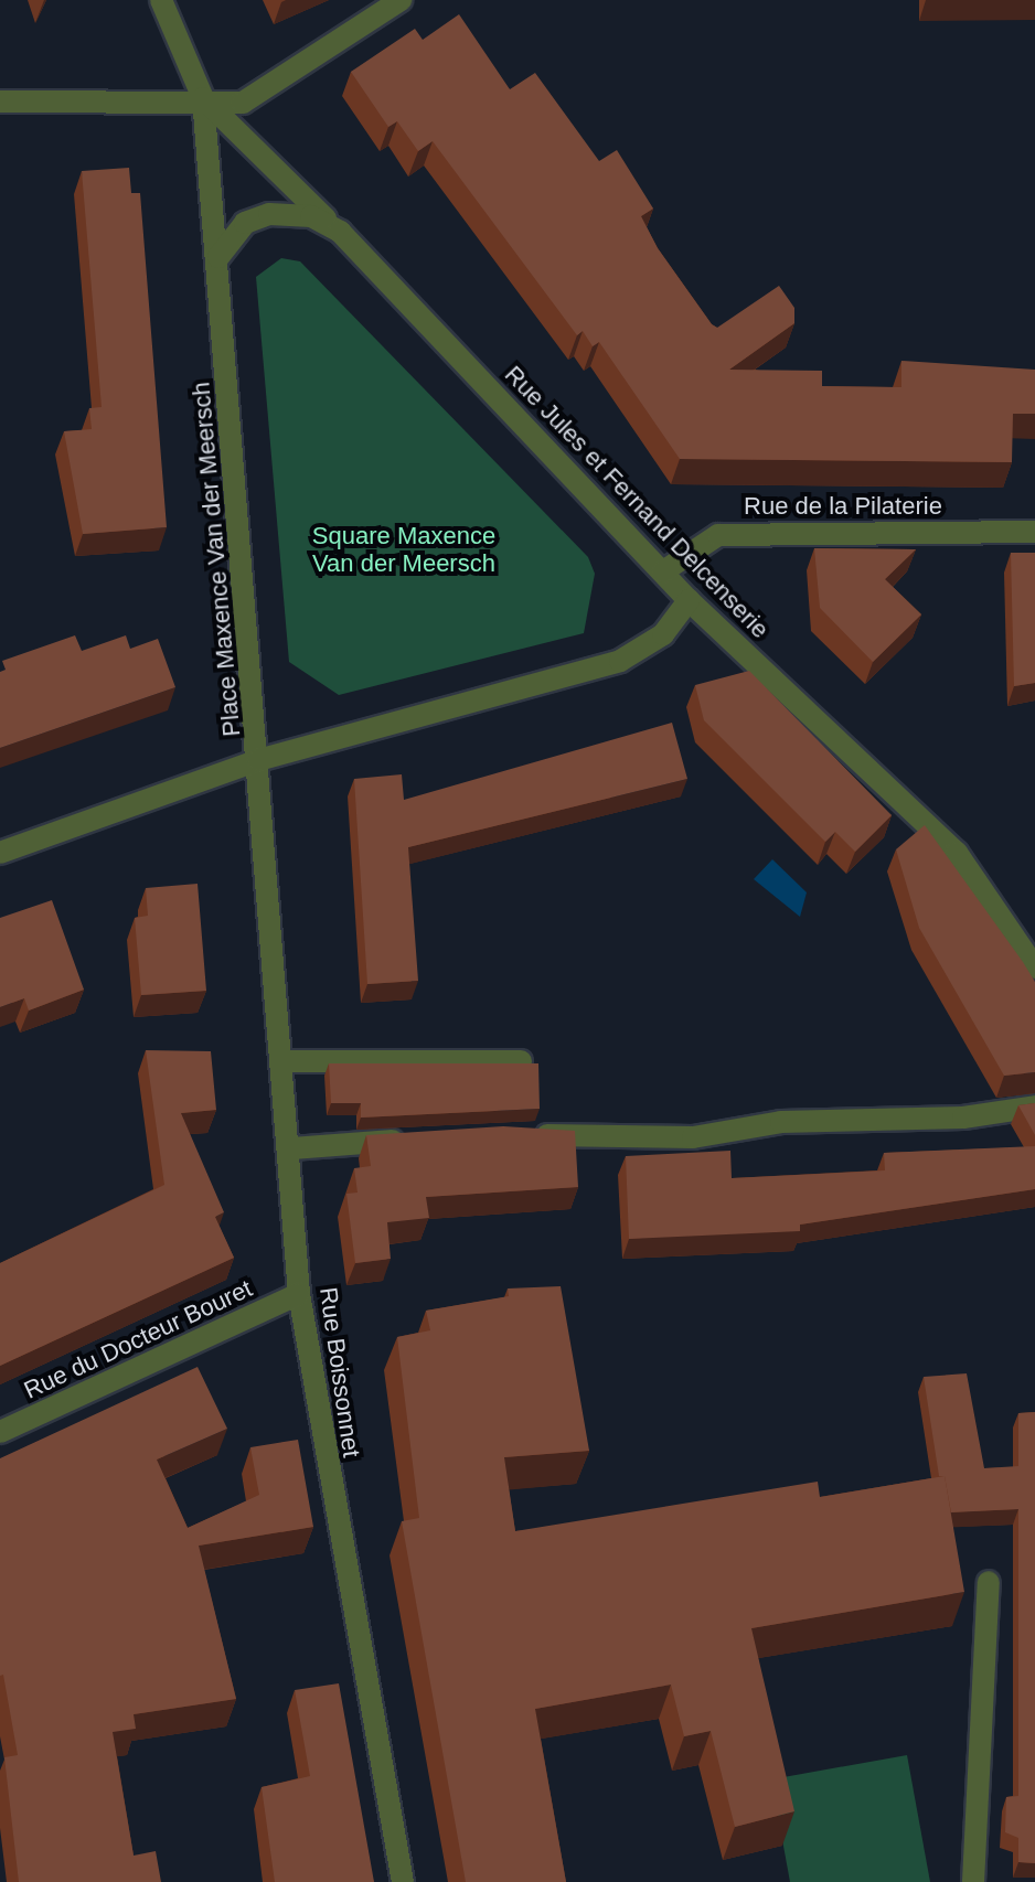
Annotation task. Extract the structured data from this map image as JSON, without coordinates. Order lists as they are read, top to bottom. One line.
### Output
{"streets":{"street":["Rue Jules et Fernand Delcenserie","Rue de la Pilaterie","Place Maxence Van der Meersch","Rue du Docteur Bouret","Rue Boissonnet"]},"crossings":[["Rue Jules et Fernand Delcenserie","Rue de la Pilaterie"],["Rue Jules et Fernand Delcenserie","Place Maxence Van der Meersch"],["Place Maxence Van der Meersch","Rue Boissonnet"],["Rue du Docteur Bouret","Rue Boissonnet"]],"parks":["Square Maxence Van der Meersch"]}
